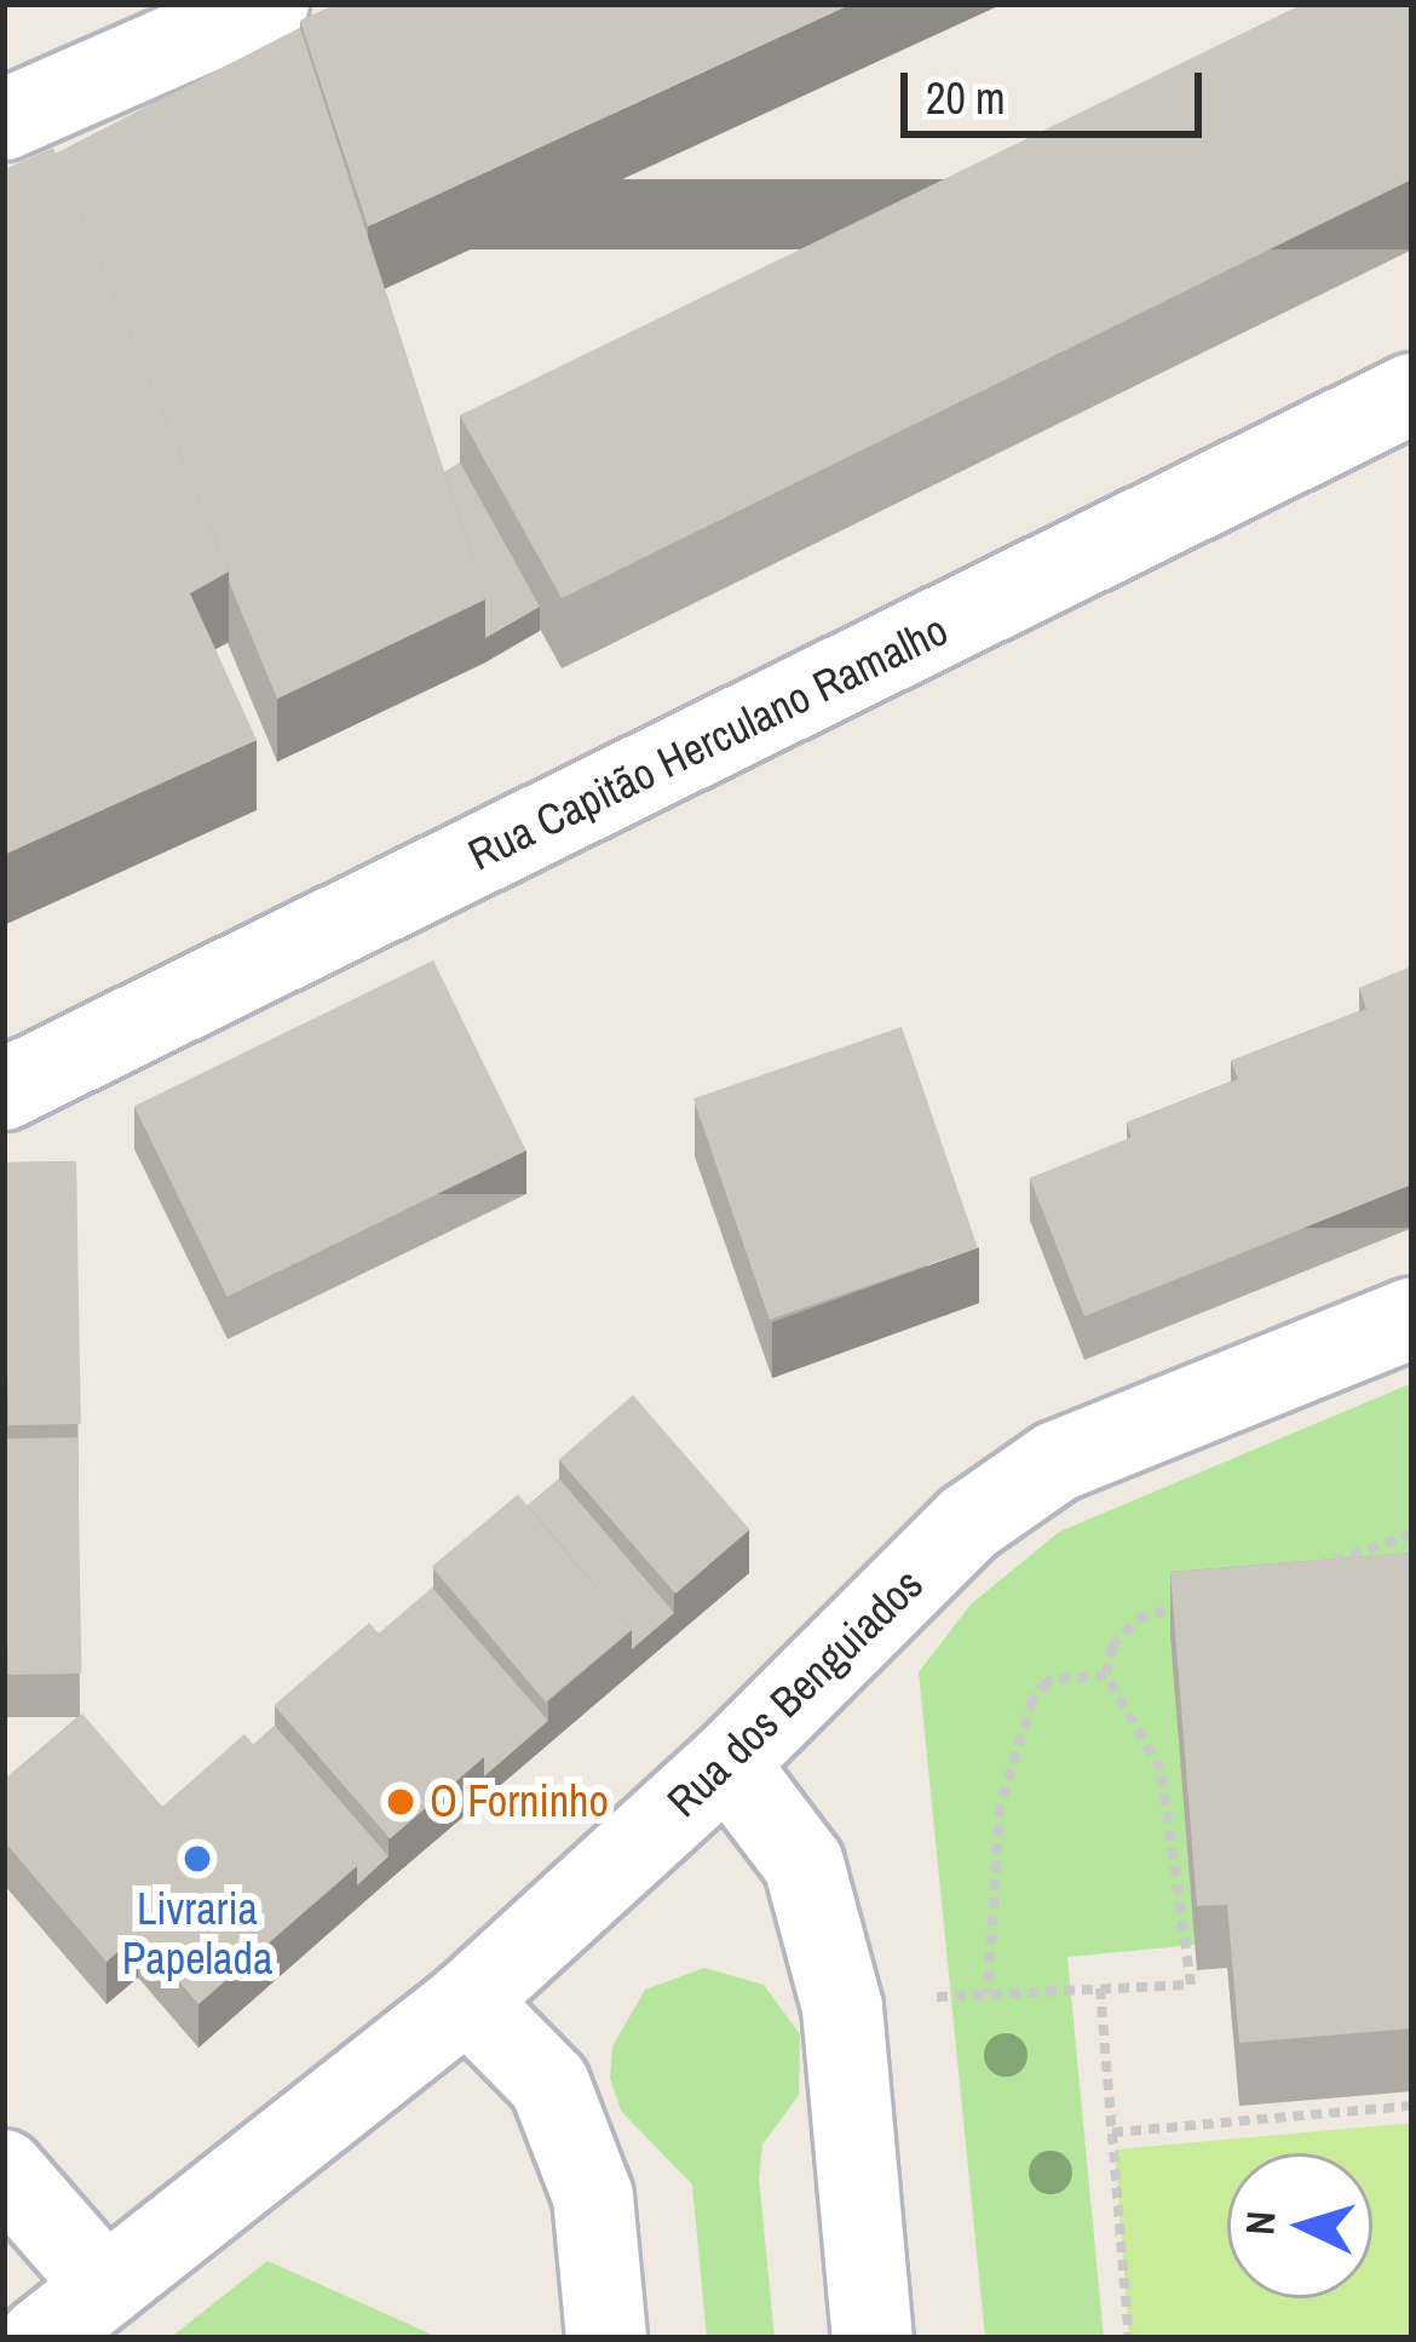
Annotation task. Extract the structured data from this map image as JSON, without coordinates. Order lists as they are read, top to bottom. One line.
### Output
{"streets":{"street":["Rua Capitão Herculano Ramalho","Rua dos Benguiados"]},"places":["O Forninho","Livraria Papelada"],"scale_bar":"20 m","north":"left"}
